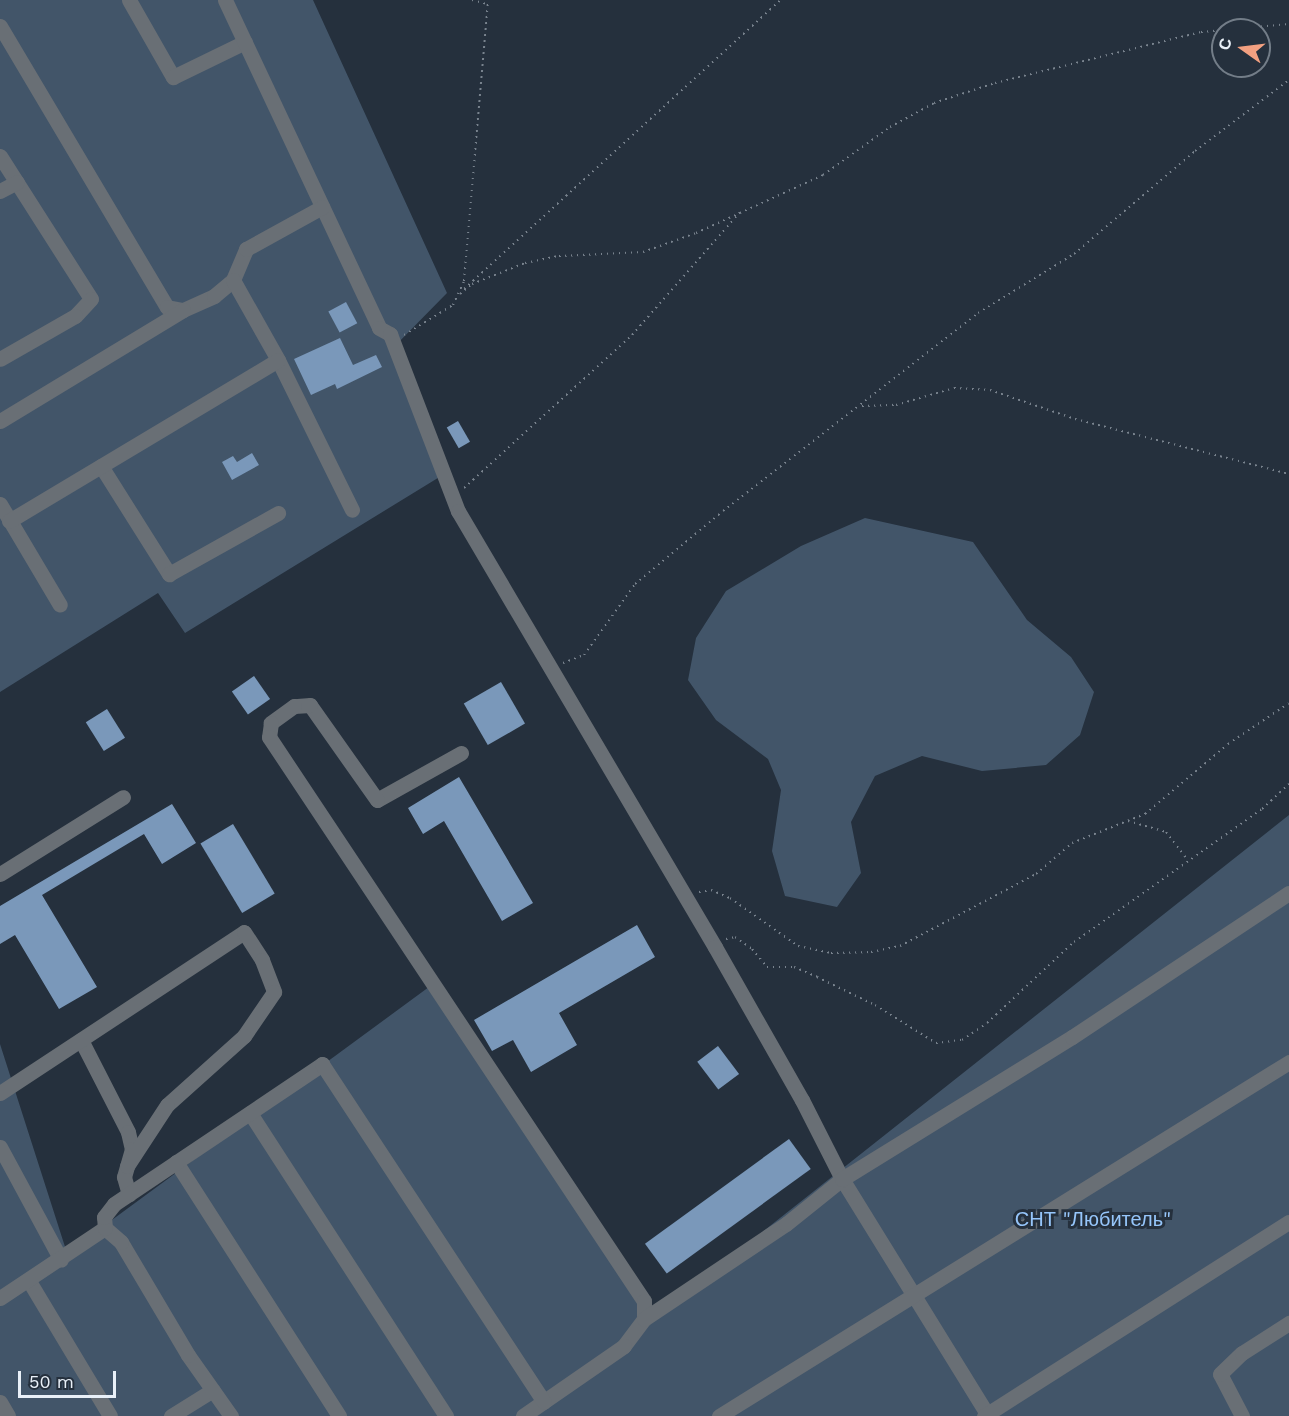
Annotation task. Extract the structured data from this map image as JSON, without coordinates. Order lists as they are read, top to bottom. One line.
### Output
{"parks":["СНТ \"Любитель\""],"scale_bar":"50 m","north":"left"}
